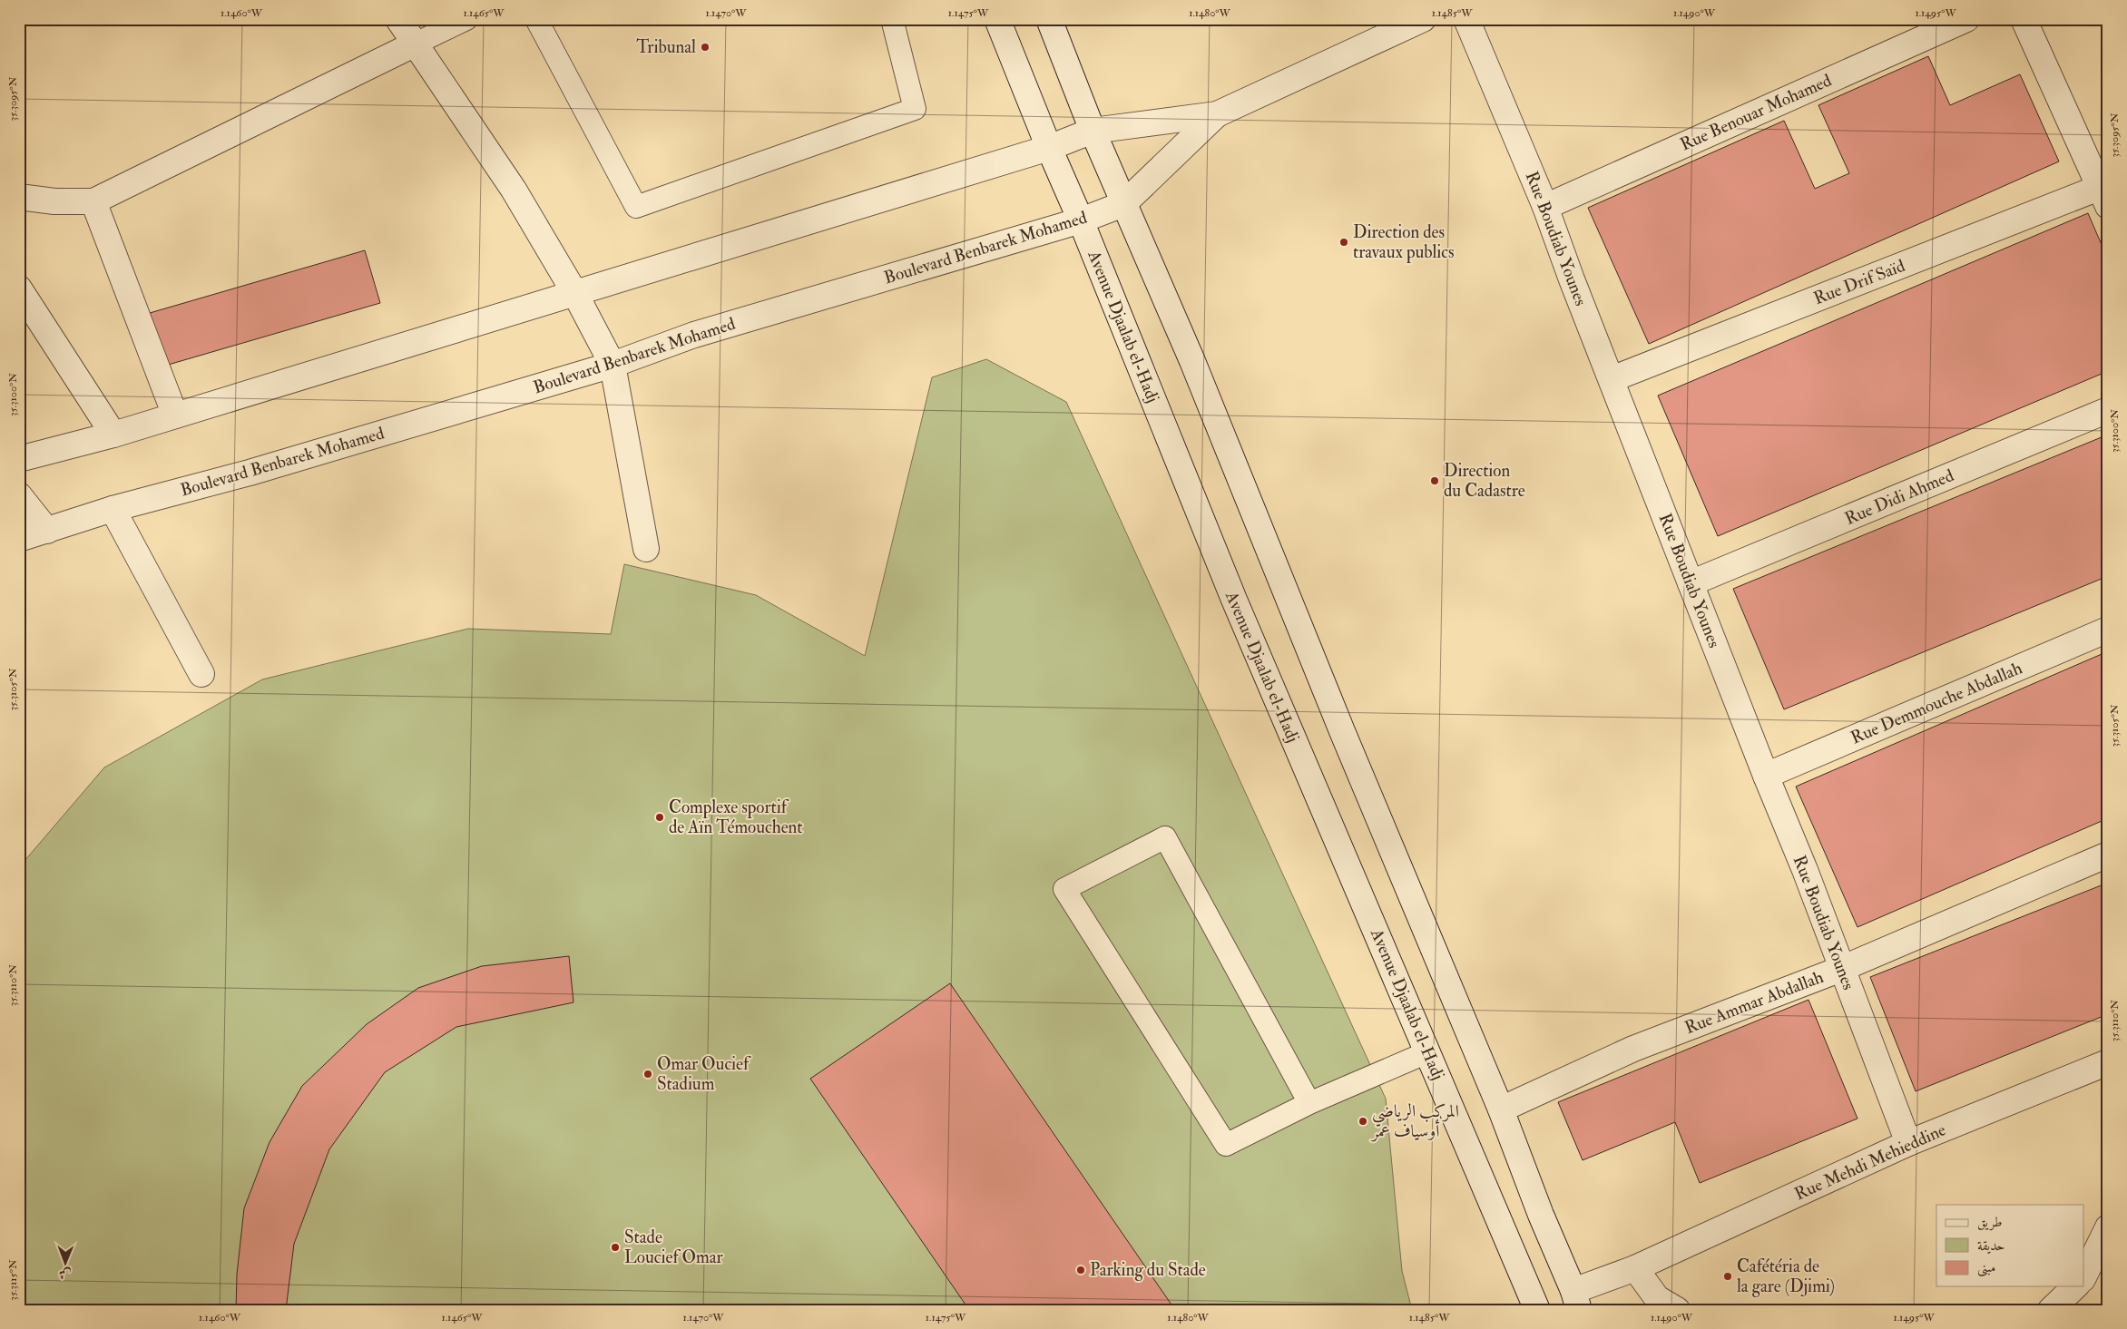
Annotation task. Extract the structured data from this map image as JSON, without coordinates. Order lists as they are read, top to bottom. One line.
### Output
{"streets":{"street":["Rue Benouar Mohamed","Rue Boudiab Younes","Boulevard Benbarek Mohamed","Rue Drif Saïd","Avenue Djaalab el-Hadj","Rue Didi Ahmed","Rue Demmouche Abdallah","Rue Ammar Abdallah","Rue Mehdi Mehieddine"]},"crossings":[["Rue Benouar Mohamed","Rue Boudiab Younes"],["Rue Boudiab Younes","Rue Drif Saïd"],["Rue Boudiab Younes","Rue Didi Ahmed"],["Rue Boudiab Younes","Rue Demmouche Abdallah"],["Rue Boudiab Younes","Rue Ammar Abdallah"],["Rue Boudiab Younes","Rue Mehdi Mehieddine"],["Boulevard Benbarek Mohamed","Avenue Djaalab el-Hadj"]],"places":["Tribunal","Direction des travaux publics","Direction du Cadastre","Complexe sportif de Aïn Témouchent","Omar Oucief Stadium","المركب الرياضي أوسياف عمر","Stade Loucief Omar","Parking du Stade","Cafétéria de la gare (Djimi)"],"legend":["طريق","حديقة","مبنى"],"north":"bottom","coordinates":["1.1460°W","1.1465°W","1.1470°W","1.1475°W","1.1480°W","1.1485°W","1.1490°W","1.1495°W","35.3095°N","35.3100°N","35.3105°N","35.3110°N","35.3115°N"]}
